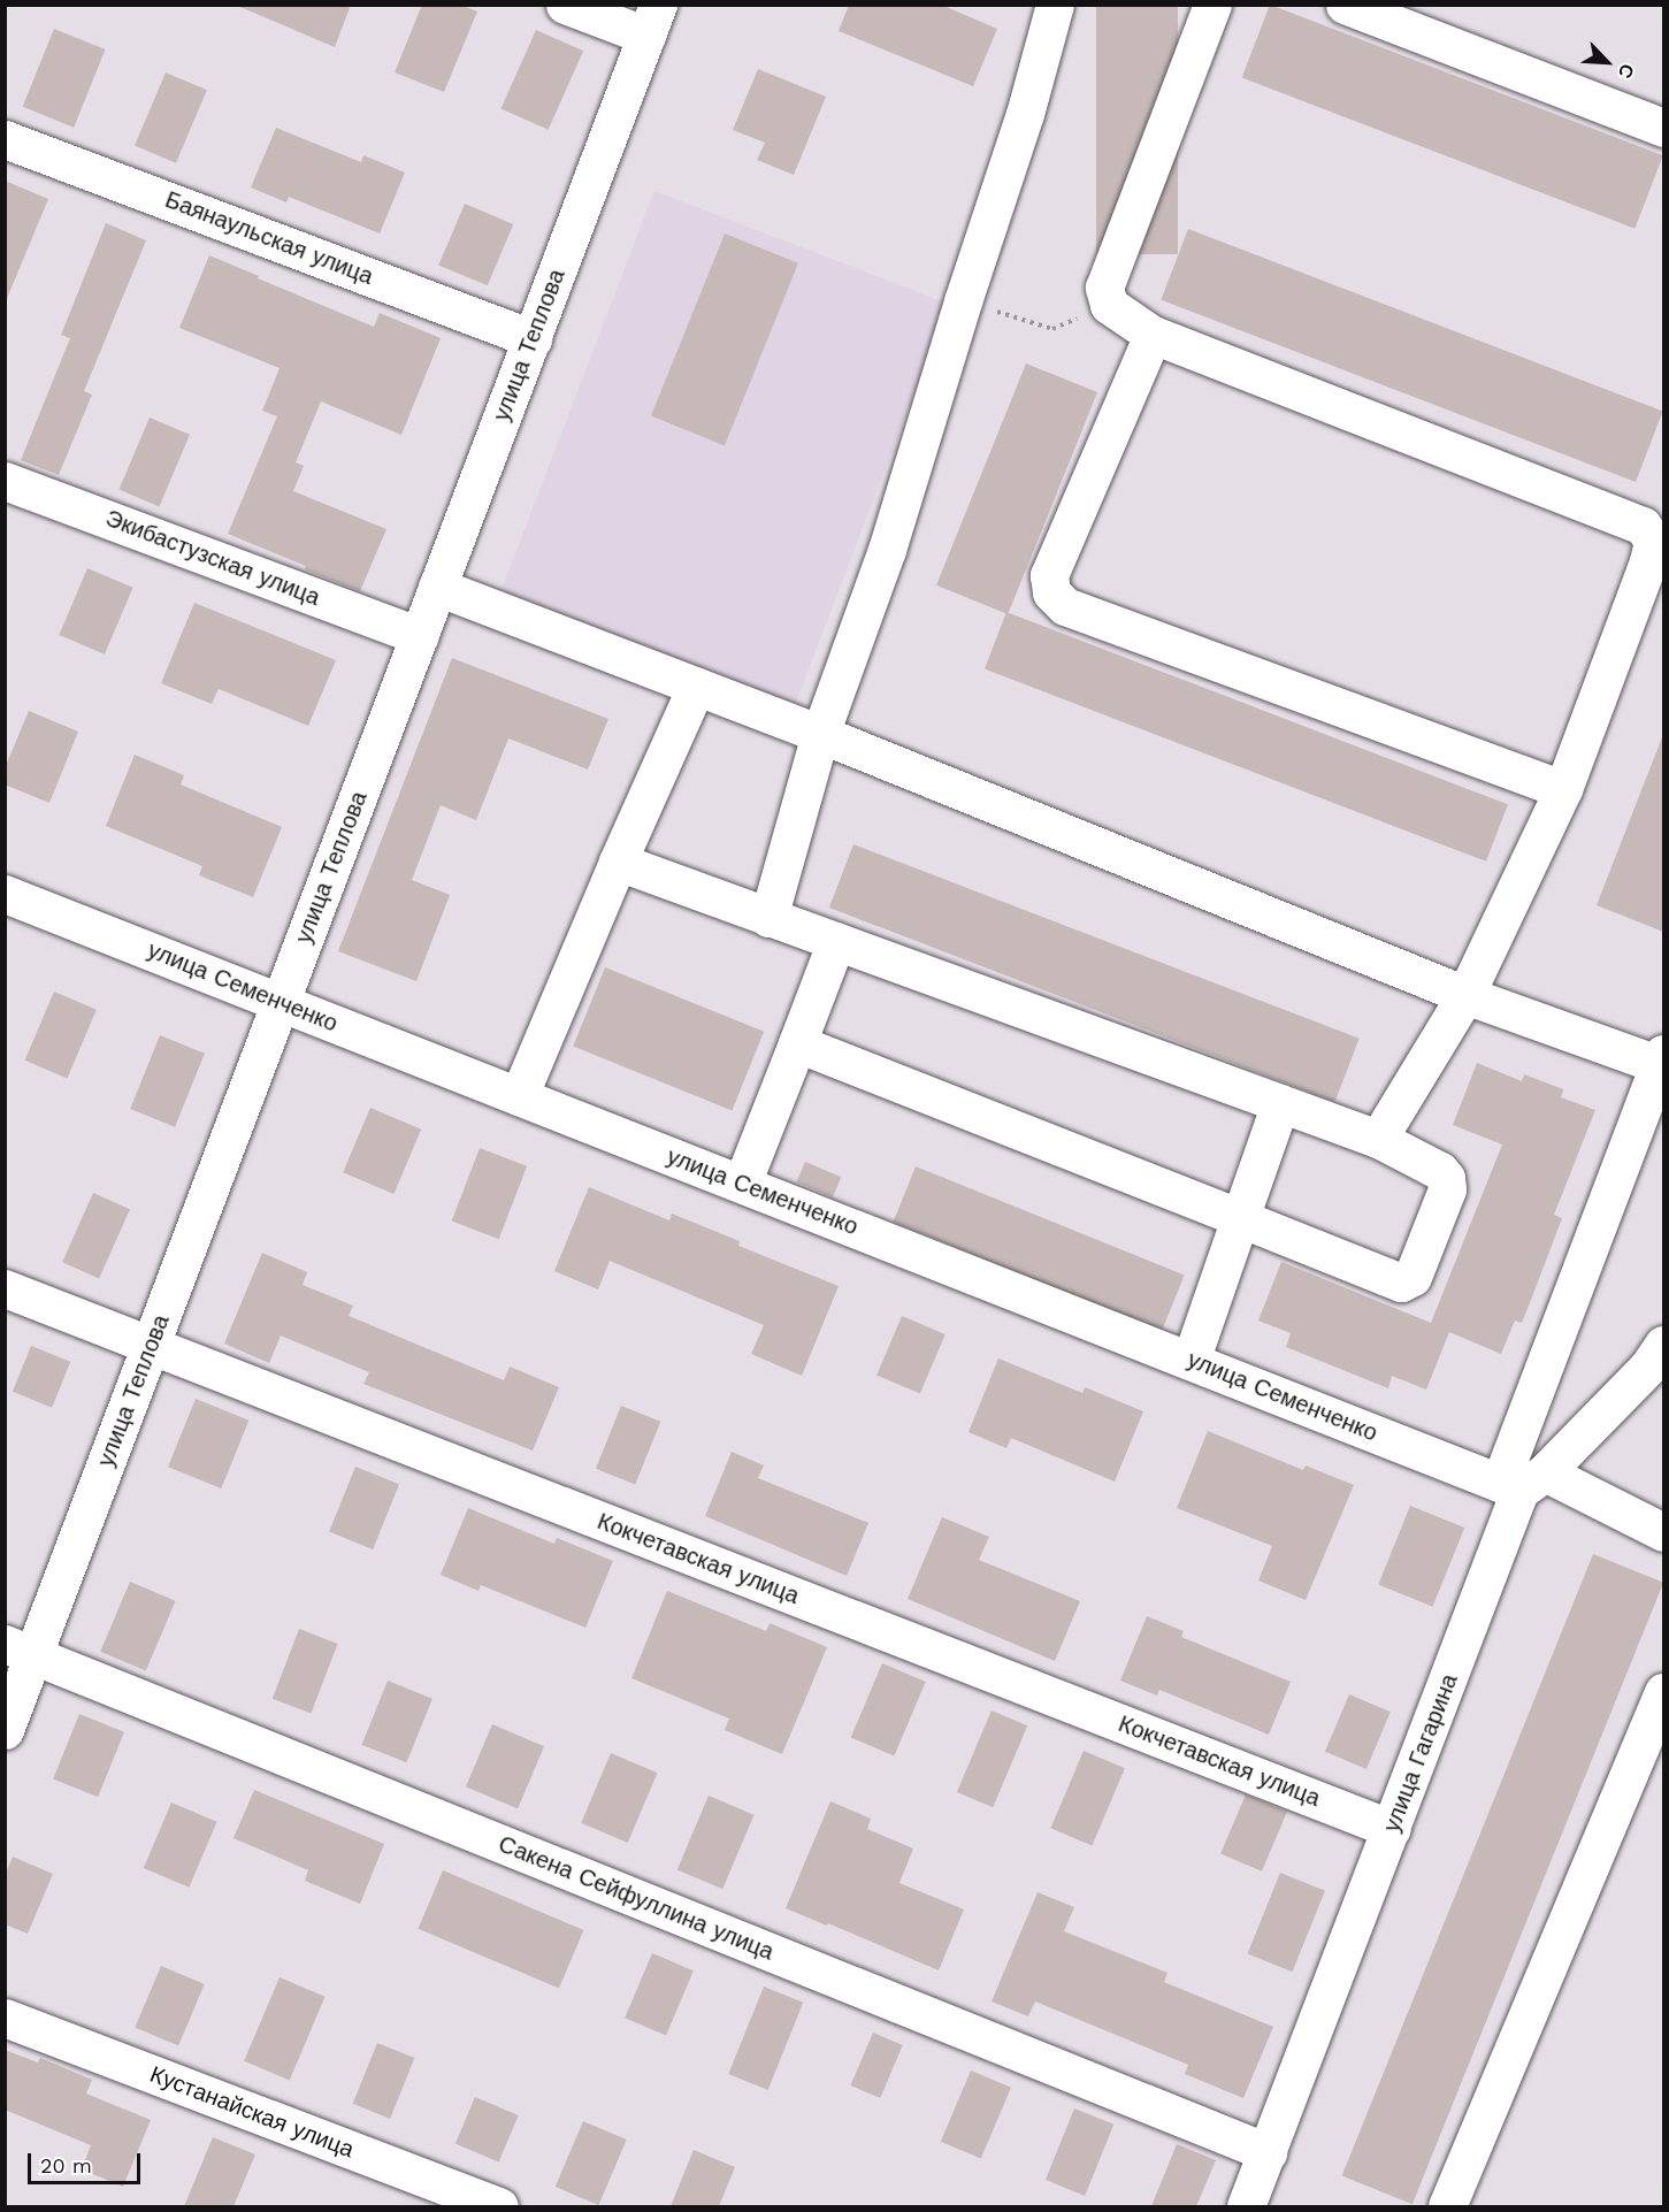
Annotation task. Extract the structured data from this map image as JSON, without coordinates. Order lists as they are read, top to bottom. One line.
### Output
{"streets":{"street":["Баянаульская улица","улица Теплова","Экибастузская улица","улица Семенченко","Кокчетавская улица","улица Гагарина","Сакена Сейфуллина улица","Кустанайская улица"]},"crossings":[["Баянаульская улица","улица Теплова"],["улица Теплова","Экибастузская улица"],["улица Теплова","улица Семенченко"],["улица Теплова","Кокчетавская улица"],["улица Теплова","Сакена Сейфуллина улица"],["улица Семенченко","улица Гагарина"],["Кокчетавская улица","улица Гагарина"],["улица Гагарина","Сакена Сейфуллина улица"]],"scale_bar":"20 m","north":"bottom right"}
